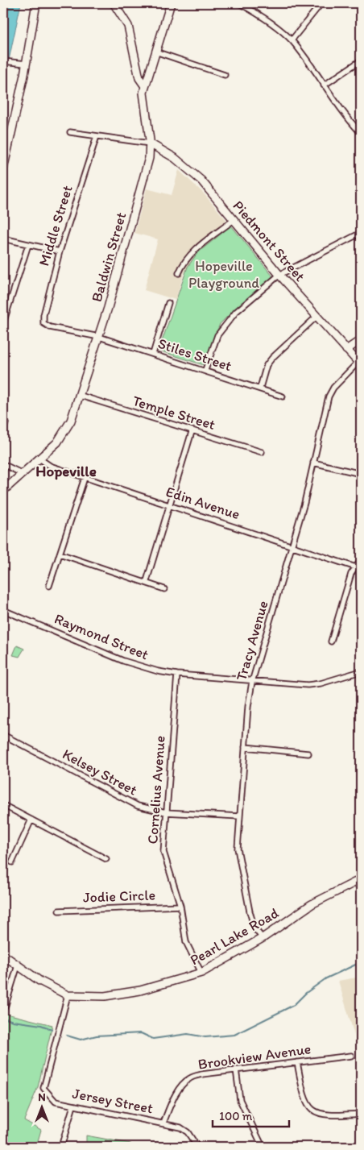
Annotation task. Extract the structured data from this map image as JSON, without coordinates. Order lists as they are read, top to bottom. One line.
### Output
{"streets":{"main road":["Piedmont Street","Baldwin Street","Pearl Lake Road"],"street":["Middle Street","Stiles Street","Temple Street","Edin Avenue","Raymond Street","Tracy Avenue","Kelsey Street","Cornelius Avenue","Jodie Circle","Brookview Avenue","Jersey Street"]},"crossings":[["Middle Street","Stiles Street"],["Piedmont Street","Baldwin Street"],["Piedmont Street","Tracy Avenue"],["Baldwin Street","Stiles Street"],["Baldwin Street","Temple Street"],["Baldwin Street","Edin Avenue"],["Edin Avenue","Tracy Avenue"],["Raymond Street","Tracy Avenue"],["Raymond Street","Cornelius Avenue"],["Tracy Avenue","Kelsey Street"],["Tracy Avenue","Pearl Lake Road"],["Kelsey Street","Cornelius Avenue"],["Cornelius Avenue","Jodie Circle"],["Cornelius Avenue","Pearl Lake Road"],["Pearl Lake Road","Jersey Street"],["Brookview Avenue","Jersey Street"]],"districts":["Hopeville"],"parks":["Hopeville Playground"],"scale_bar":"100 m","north":"top"}
